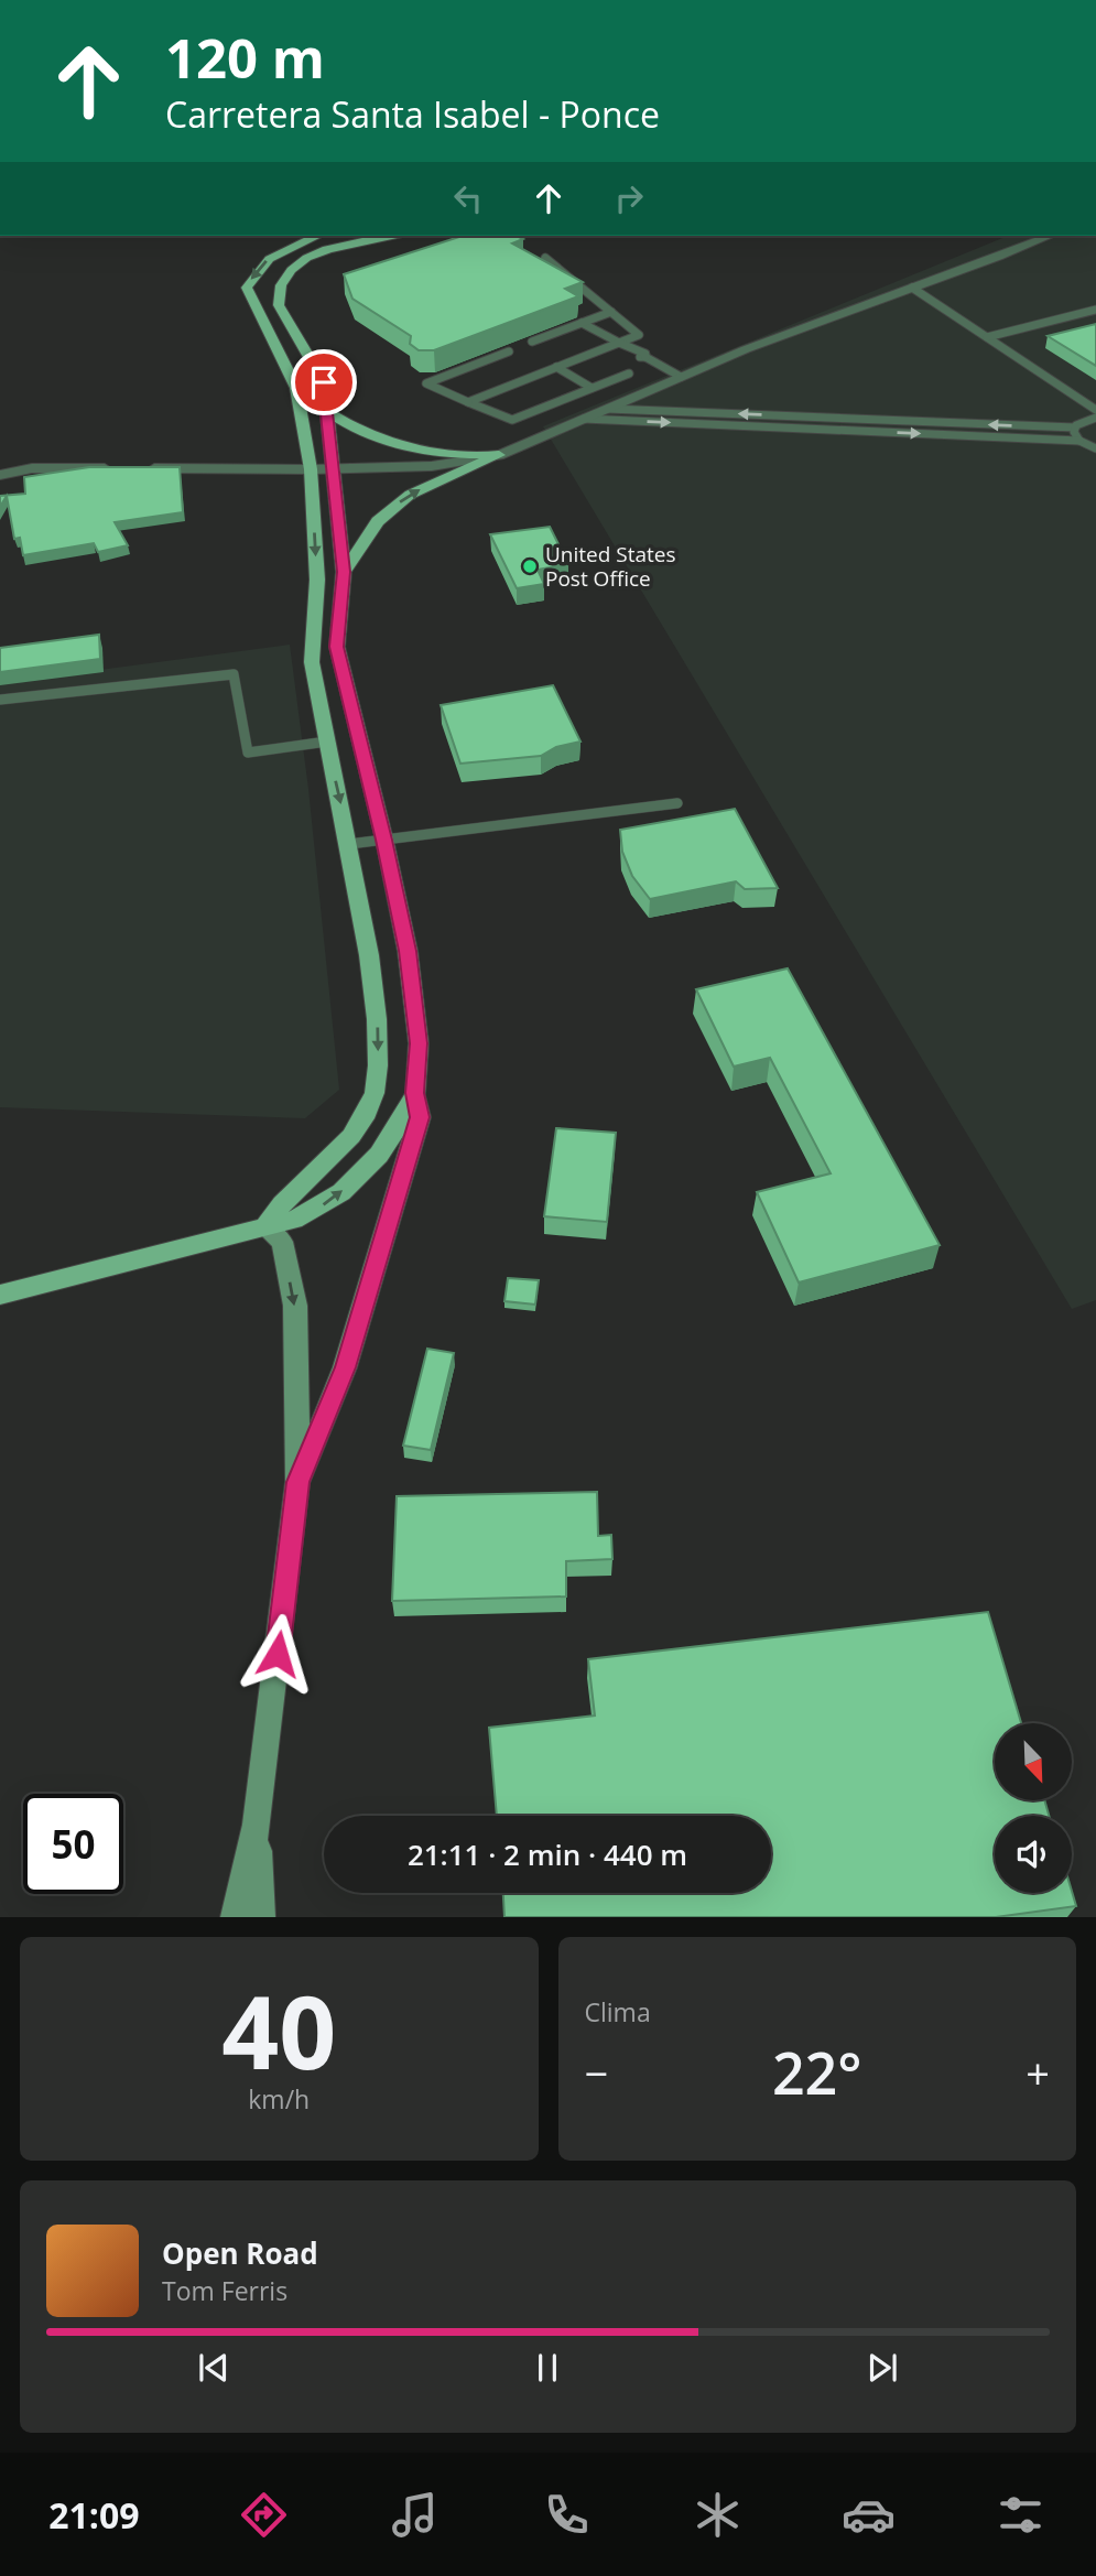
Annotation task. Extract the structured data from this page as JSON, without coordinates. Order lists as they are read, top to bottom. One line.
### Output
{"places":["United States Post Office"],"north":"bottom right","page":{"turn":["120 m","Carretera Santa Isabel - Ponce"],"limit":"50","trip":"21:11 · 2 min · 440 m","tile":[["40","km/h"],"Clima"],"heat":["−","22°","+"],"song":["Open Road","Tom Ferris"],"tabs":"21:09"}}
